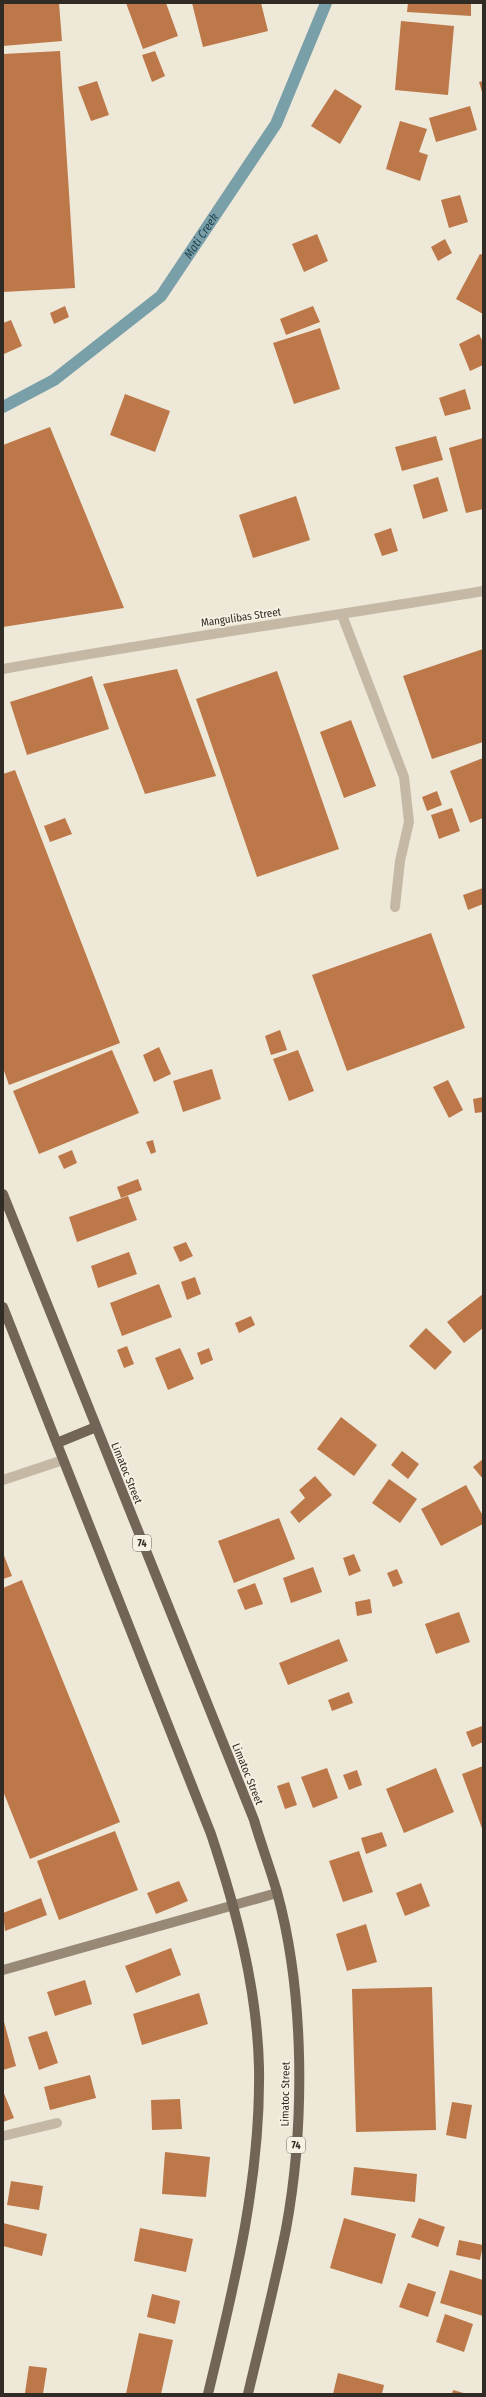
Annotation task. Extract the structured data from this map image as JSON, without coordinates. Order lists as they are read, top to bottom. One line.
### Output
{"streets":{"main road":["Limatoc Street","74"],"street":["Mangulibas Street"]},"water":["Mati Creek"]}
